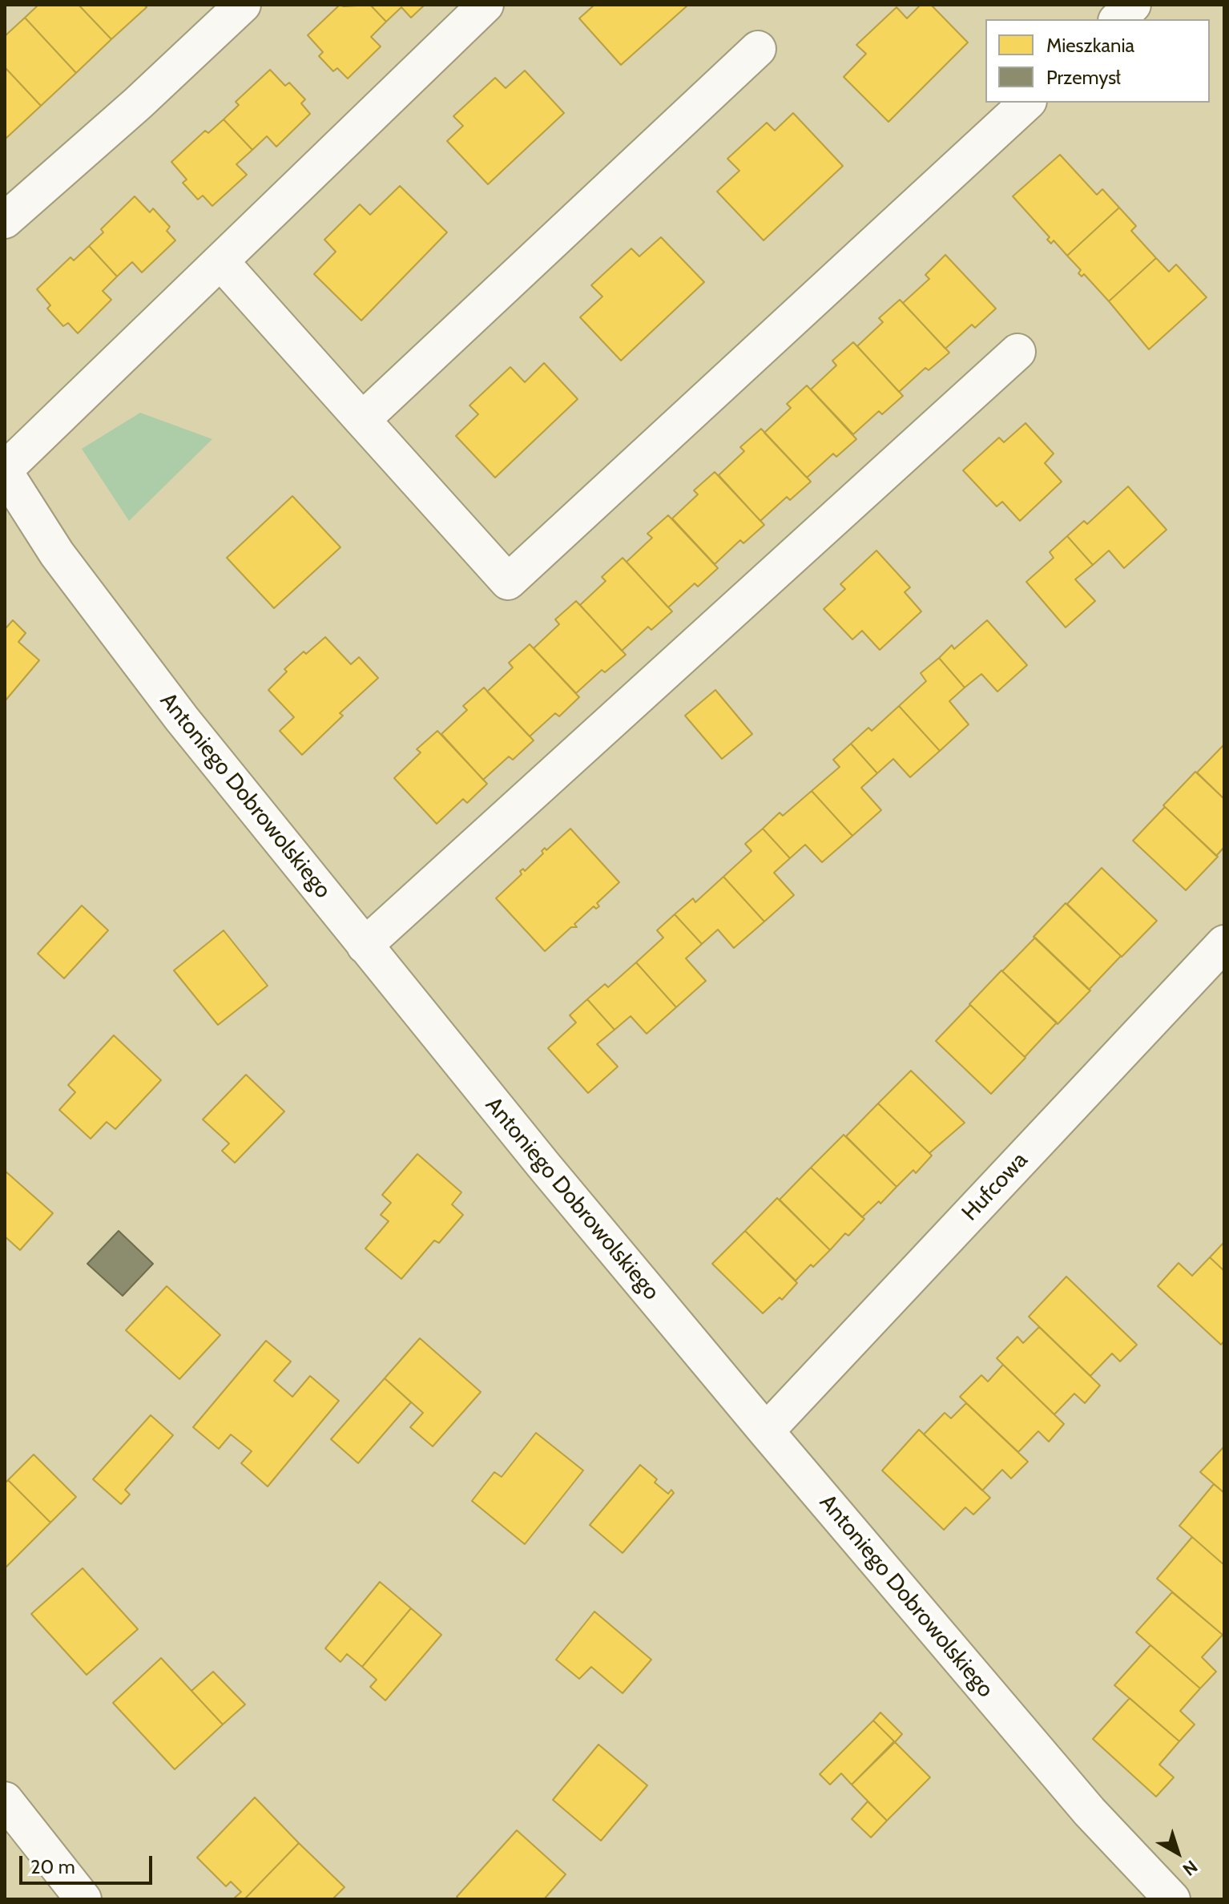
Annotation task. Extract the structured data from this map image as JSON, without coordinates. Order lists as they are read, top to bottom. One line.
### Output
{"streets":{"street":["Antoniego Dobrowolskiego","Hufcowa"]},"crossings":[["Antoniego Dobrowolskiego","Hufcowa"]],"legend":["Mieszkania","Przemysł"],"scale_bar":"20 m","north":"bottom right"}
